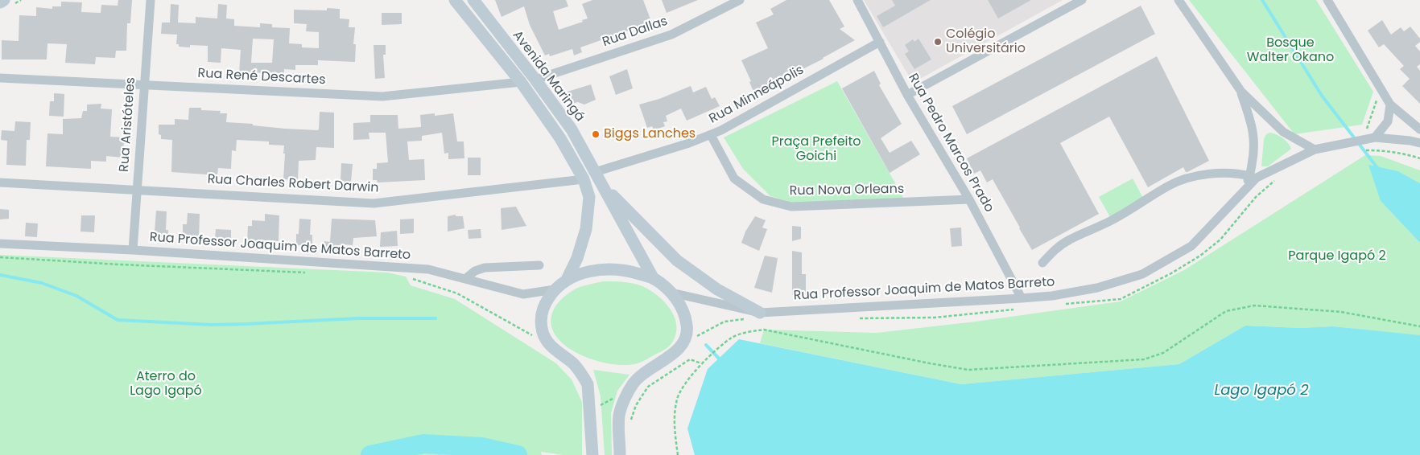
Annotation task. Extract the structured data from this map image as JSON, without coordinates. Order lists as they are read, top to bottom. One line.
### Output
{"streets":{"main road":["Avenida Maringá"],"street":["Rua Dallas","Rua René Descartes","Rua Minneápolis","Rua Aristóteles","Rua Pedro Marcos Prado","Rua Charles Robert Darwin","Rua Nova Orleans","Rua Professor Joaquim de Matos Barreto"]},"crossings":[["Rua Dallas","Avenida Maringá"],["Avenida Maringá","Rua René Descartes"],["Avenida Maringá","Rua Minneápolis"],["Avenida Maringá","Rua Charles Robert Darwin"],["Avenida Maringá","Rua Professor Joaquim de Matos Barreto"],["Rua René Descartes","Rua Aristóteles"],["Rua Minneápolis","Rua Pedro Marcos Prado"],["Rua Minneápolis","Rua Nova Orleans"],["Rua Aristóteles","Rua Charles Robert Darwin"],["Rua Aristóteles","Rua Professor Joaquim de Matos Barreto"],["Rua Pedro Marcos Prado","Rua Nova Orleans"],["Rua Pedro Marcos Prado","Rua Professor Joaquim de Matos Barreto"]],"water":["Lago Igapó 2"],"parks":["Bosque Walter Okano","Praça Prefeito Goichi","Parque Igapó 2","Aterro do Lago Igapó"],"places":["Colégio Universitário","Biggs Lanches"]}
